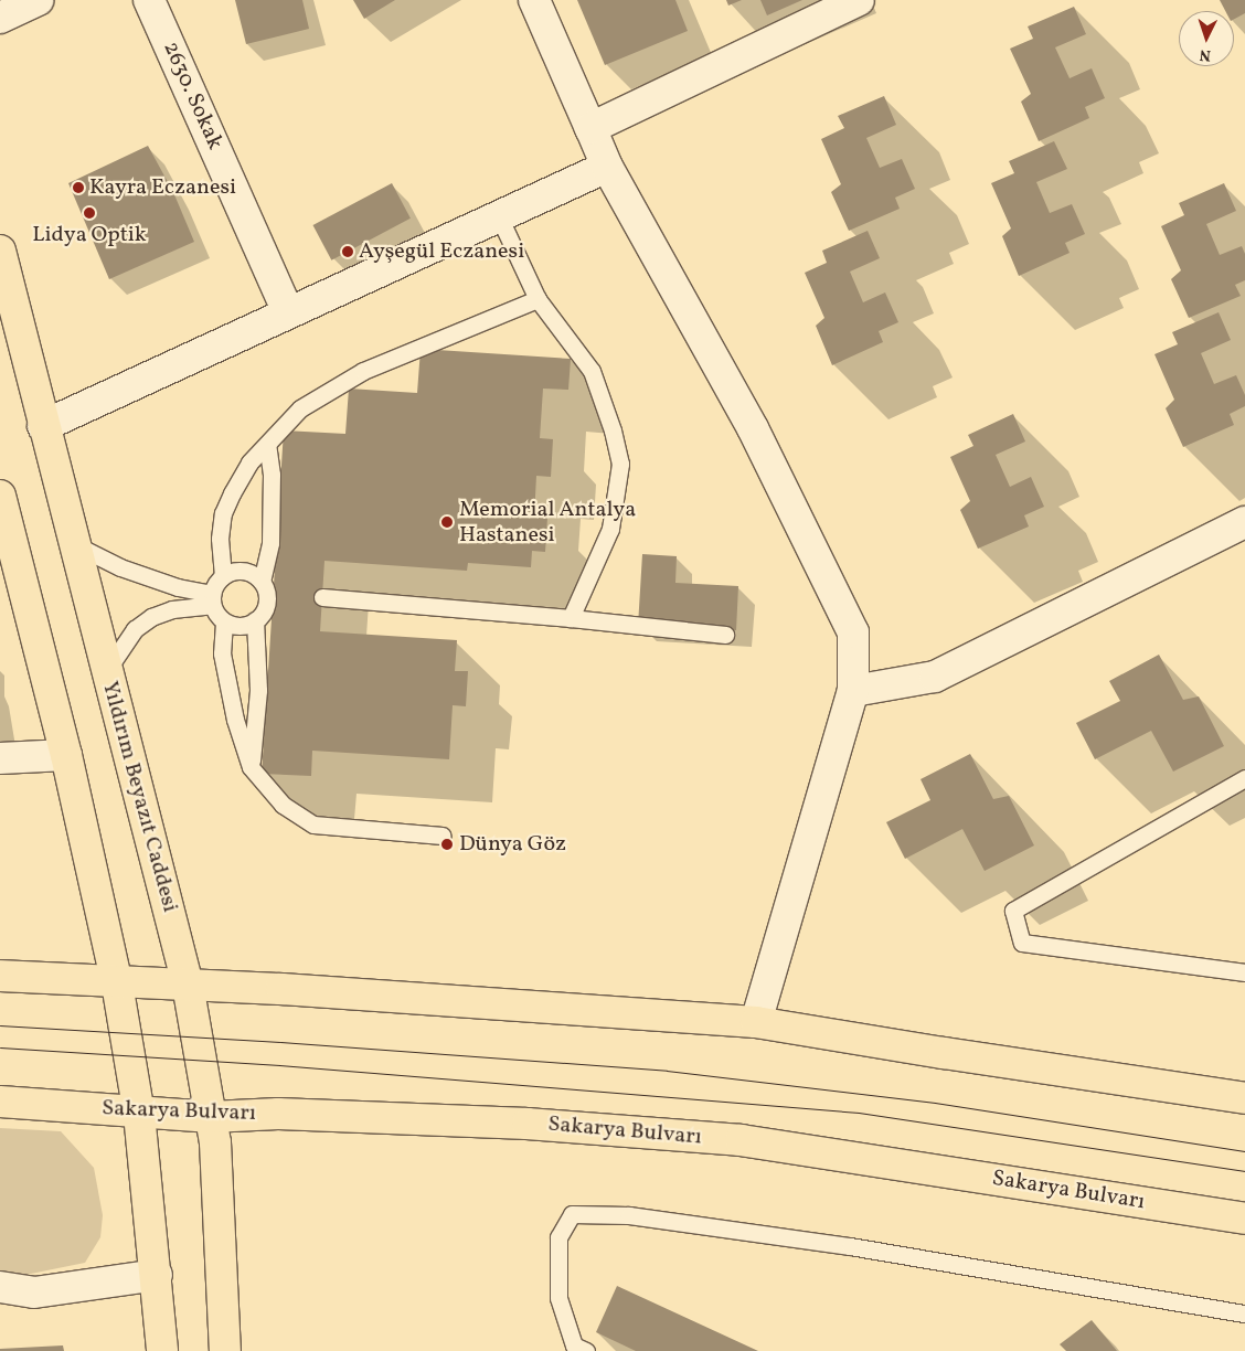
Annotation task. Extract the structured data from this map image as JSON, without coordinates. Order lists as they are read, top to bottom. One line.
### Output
{"streets":{"main road":["Yıldırım Beyazıt Caddesi","Sakarya Bulvarı"],"street":["2630. Sokak"]},"crossings":[["Yıldırım Beyazıt Caddesi","Sakarya Bulvarı"]],"places":["Kayra Eczanesi","Lidya Optik","Ayşegül Eczanesi","Memorial Antalya Hastanesi","Dünya Göz"],"north":"bottom"}
